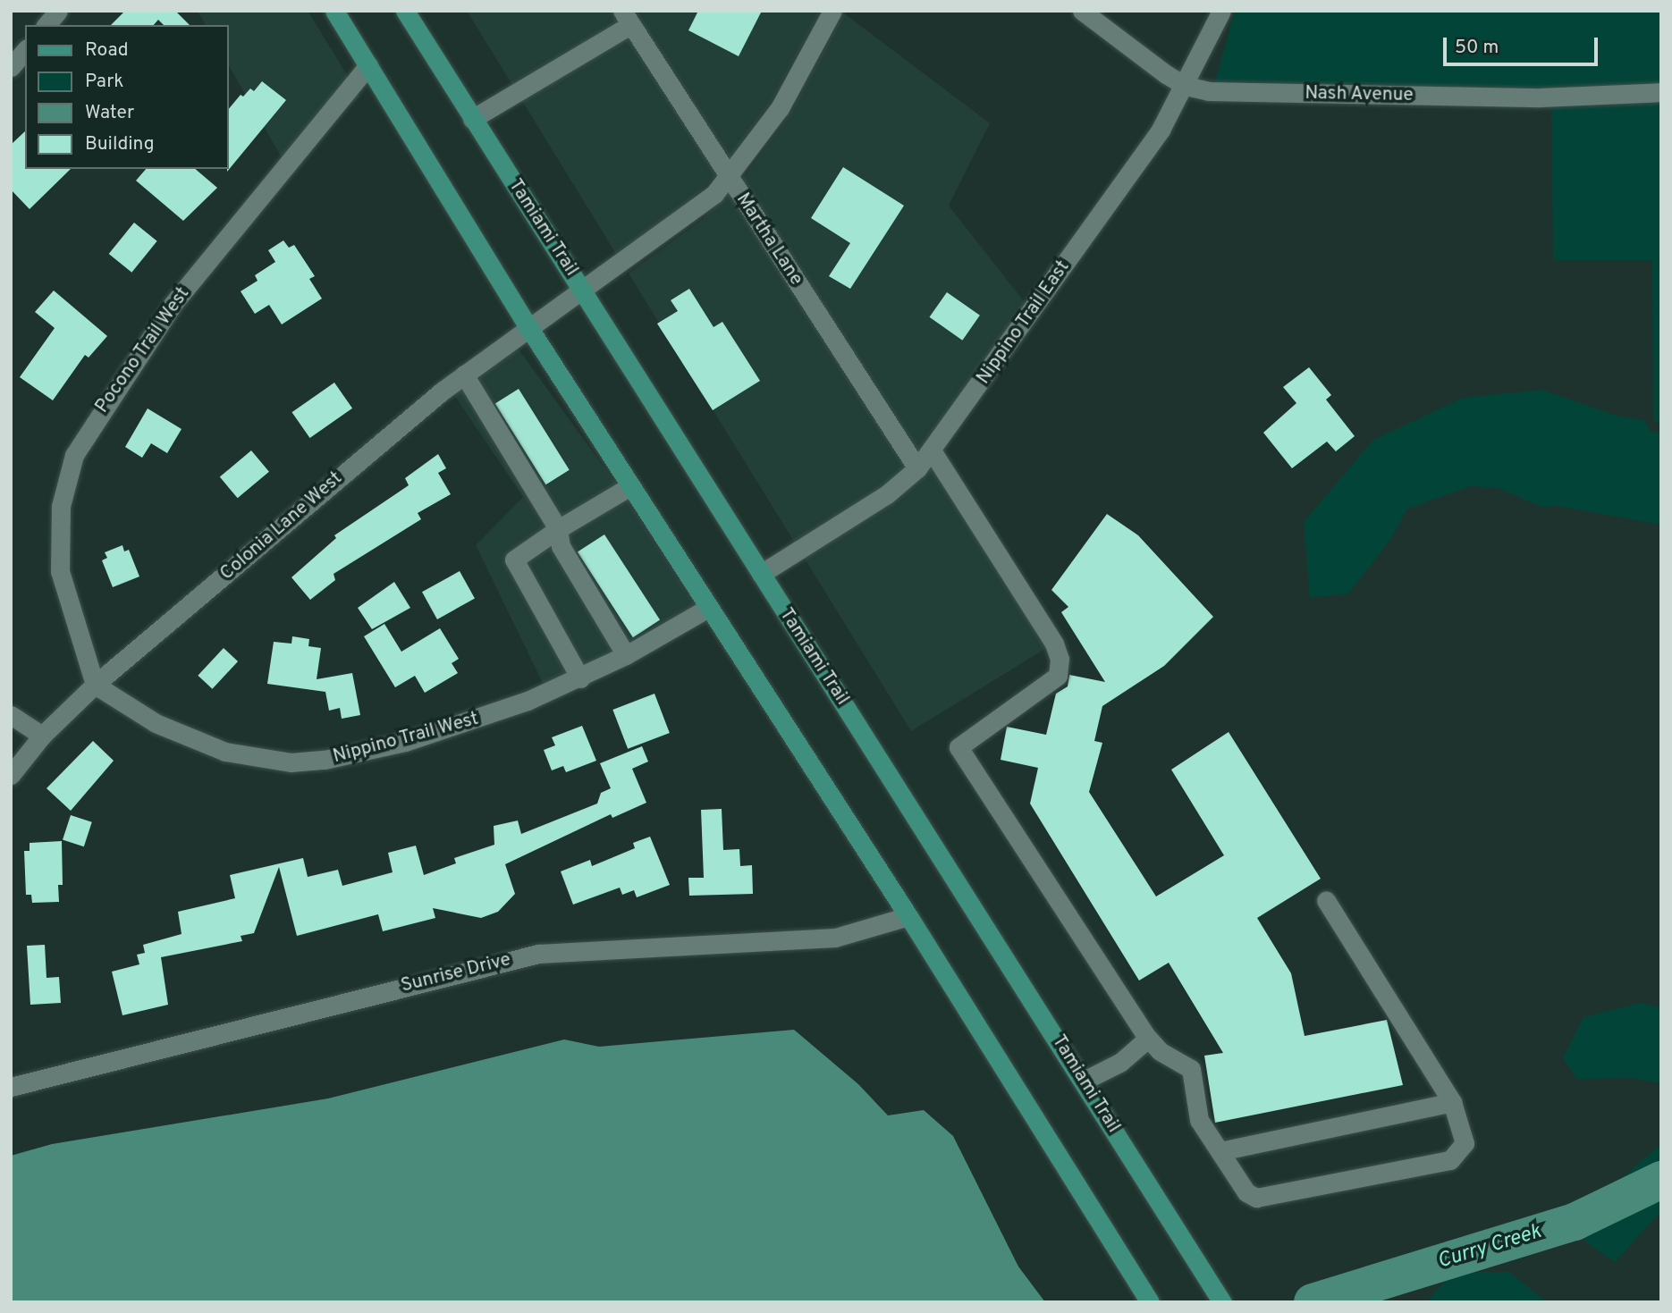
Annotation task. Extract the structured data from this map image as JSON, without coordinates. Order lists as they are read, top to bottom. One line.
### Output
{"streets":{"main road":["Tamiami Trail"],"street":["Nash Avenue","Martha Lane","Nippino Trail East","Pocono Trail West","Colonia Lane West","Nippino Trail West","Sunrise Drive"]},"crossings":[["Nash Avenue","Nippino Trail East"],["Tamiami Trail","Nippino Trail East"],["Tamiami Trail","Colonia Lane West"],["Martha Lane","Nippino Trail East"],["Martha Lane","Colonia Lane West"],["Pocono Trail West","Colonia Lane West"],["Pocono Trail West","Nippino Trail West"],["Colonia Lane West","Nippino Trail West"]],"water":["Curry Creek"],"legend":["Road","Park","Water","Building"],"scale_bar":"50 m"}
